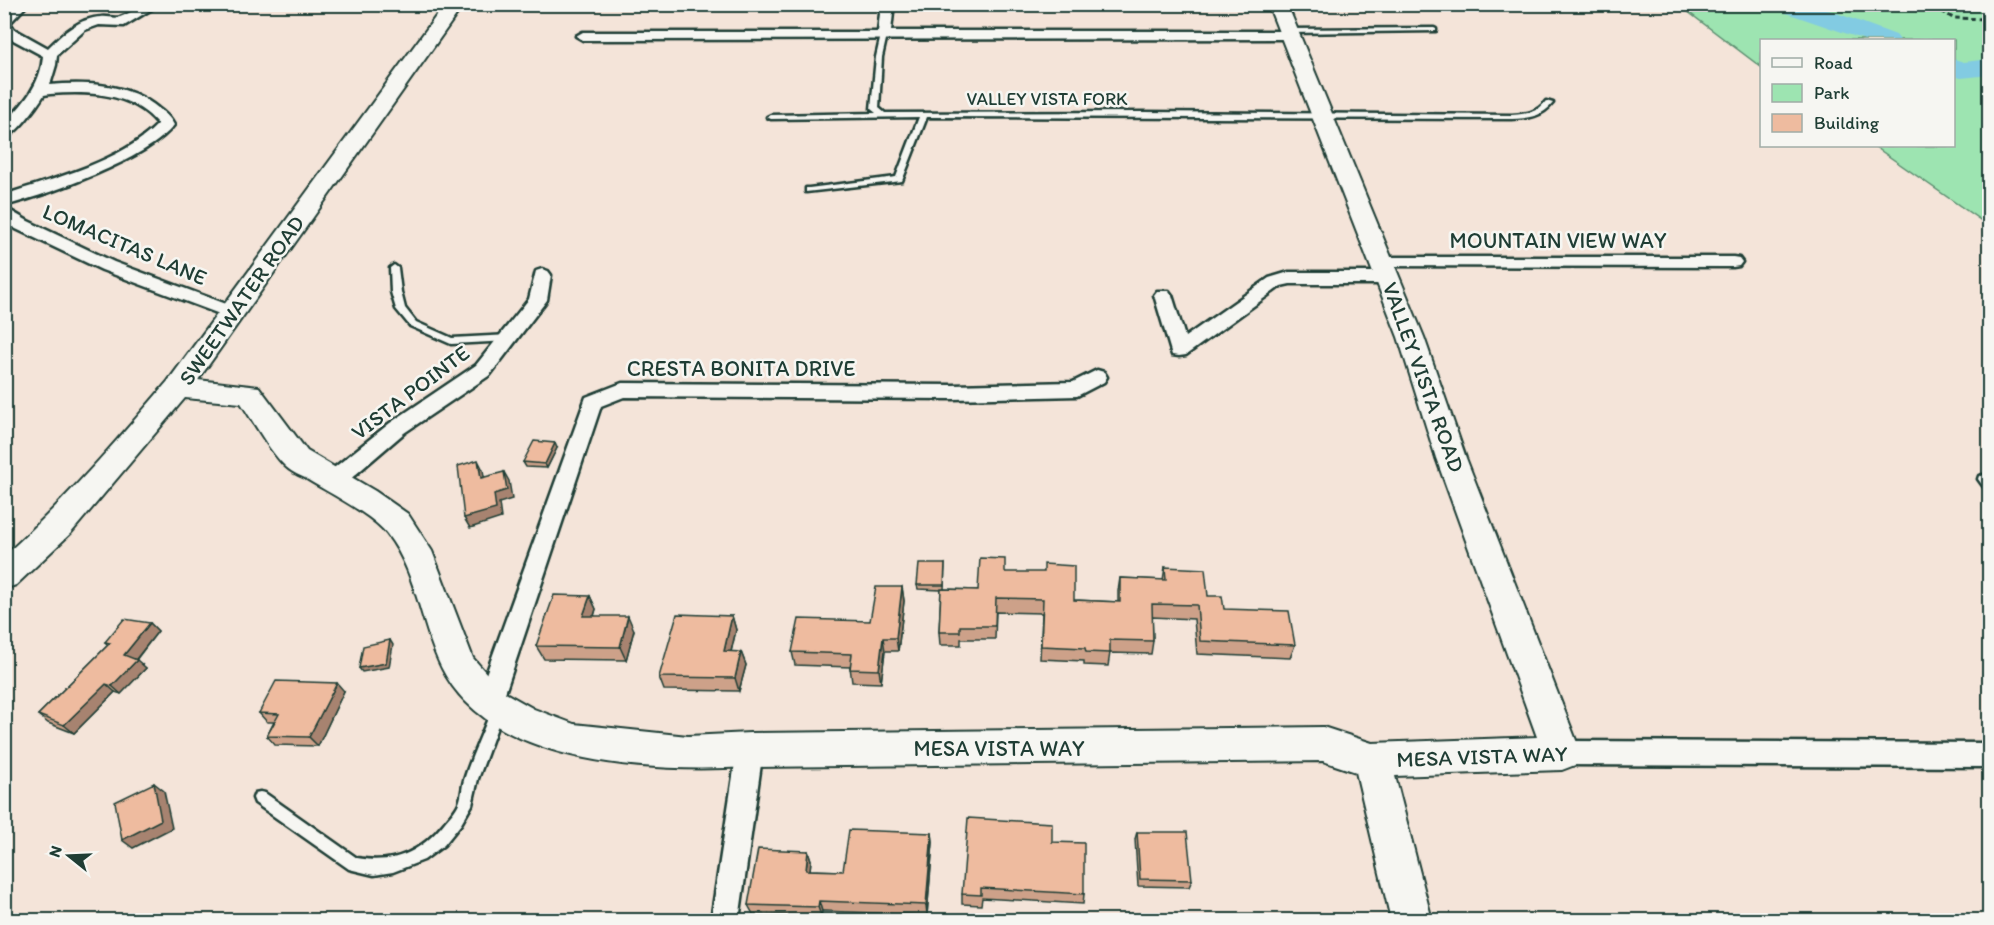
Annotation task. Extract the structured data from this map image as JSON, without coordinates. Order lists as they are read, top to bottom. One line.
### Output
{"streets":{"street":["MOUNTAIN VIEW WAY","LOMACITAS LANE","SWEETWATER ROAD","CRESTA BONITA DRIVE","VALLEY VISTA ROAD","VISTA POINTE","MESA VISTA WAY"],"lane":["VALLEY VISTA FORK"]},"crossings":[["VALLEY VISTA FORK","VALLEY VISTA ROAD"],["MOUNTAIN VIEW WAY","VALLEY VISTA ROAD"],["LOMACITAS LANE","SWEETWATER ROAD"],["SWEETWATER ROAD","MESA VISTA WAY"],["CRESTA BONITA DRIVE","MESA VISTA WAY"],["VALLEY VISTA ROAD","MESA VISTA WAY"],["VISTA POINTE","MESA VISTA WAY"]],"legend":["Road","Park","Building"],"north":"left"}
